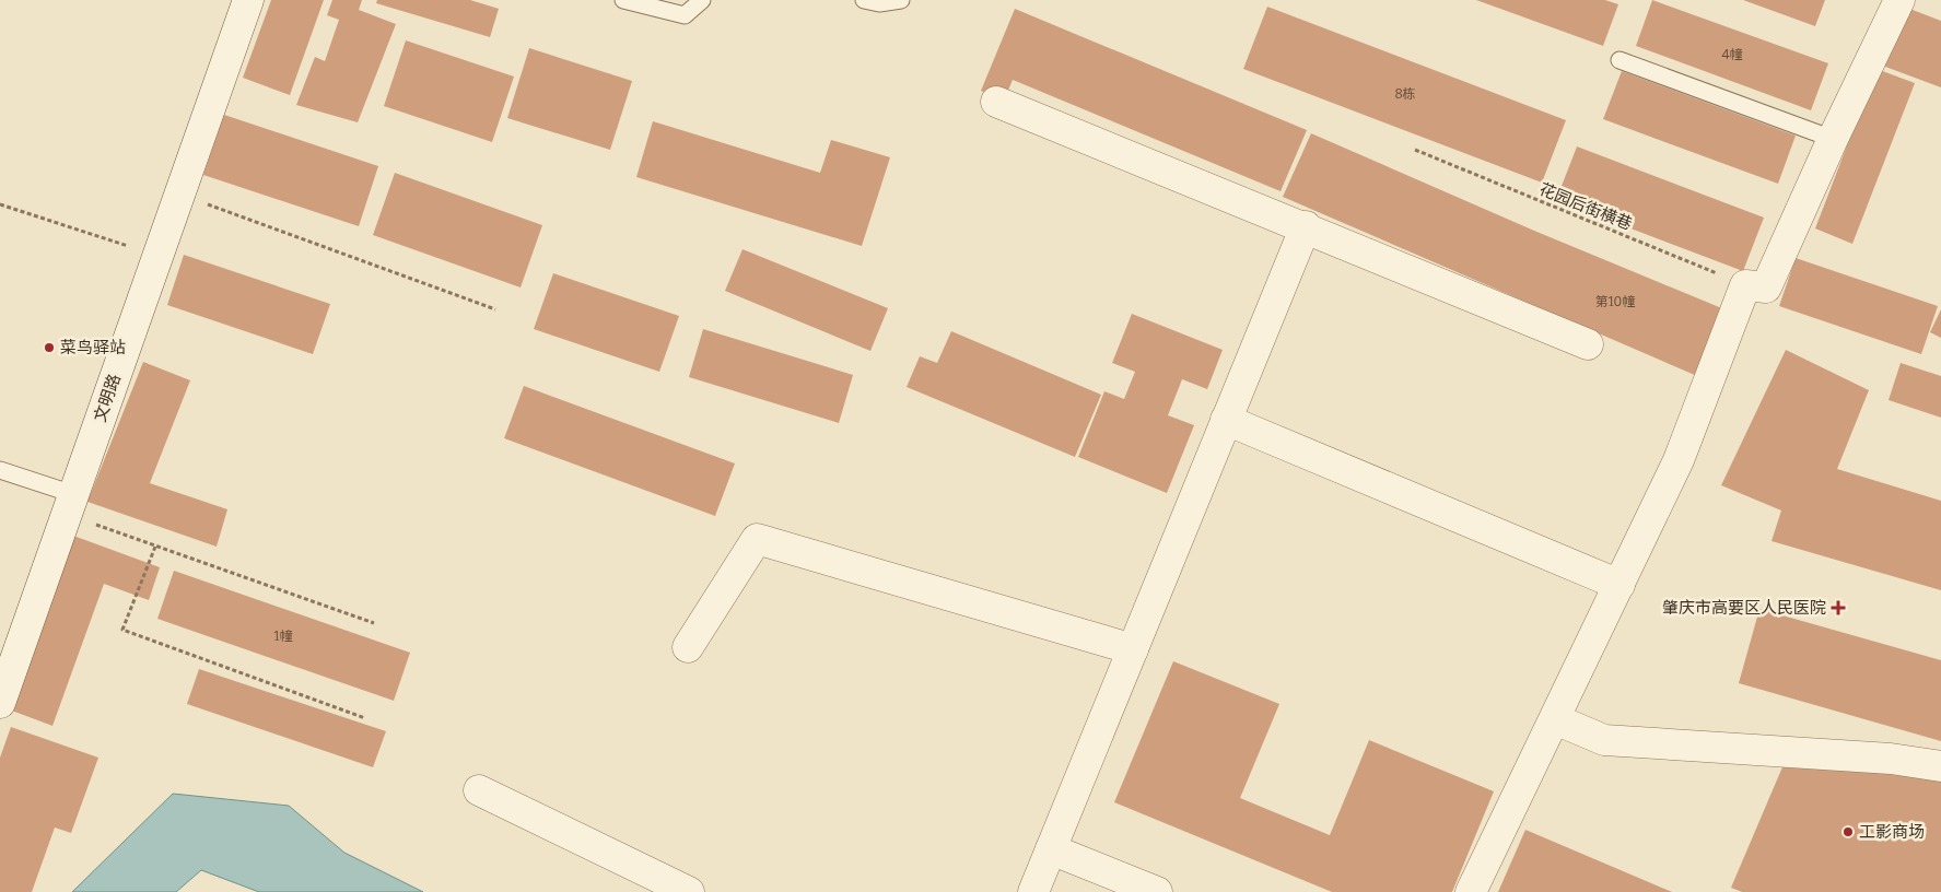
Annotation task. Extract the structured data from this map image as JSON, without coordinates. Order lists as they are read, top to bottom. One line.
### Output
{"streets":{"street":["文明路"],"path":["花园后街横巷"]},"places":{"other":["菜鸟驿站","工影商场"],"health":["肇庆市高要区人民医院"]},"house_numbers":["4幢","8栋","第10幢","1幢"]}
